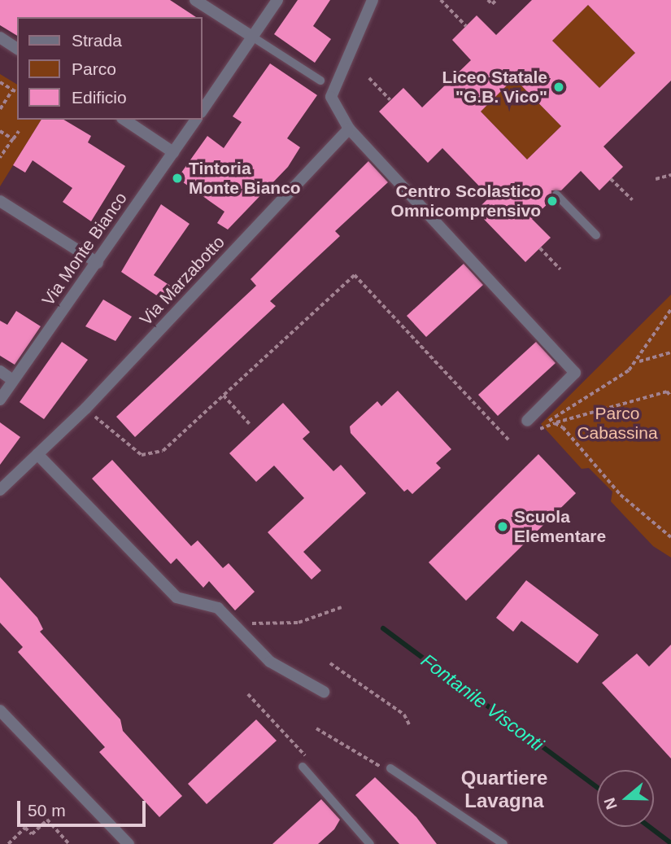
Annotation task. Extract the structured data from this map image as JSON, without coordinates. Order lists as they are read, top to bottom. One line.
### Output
{"streets":{"street":["Via Monte Bianco","Via Marzabotto"]},"districts":["Quartiere Lavagna"],"water":["Fontanile Visconti"],"parks":["Parco Cabassina"],"places":["Liceo Statale \"G.B. Vico\"","Tintoria Monte Bianco","Centro Scolastico Omnicomprensivo","Scuola Elementare"],"legend":["Strada","Parco","Edificio"],"scale_bar":"50 m","north":"left"}
